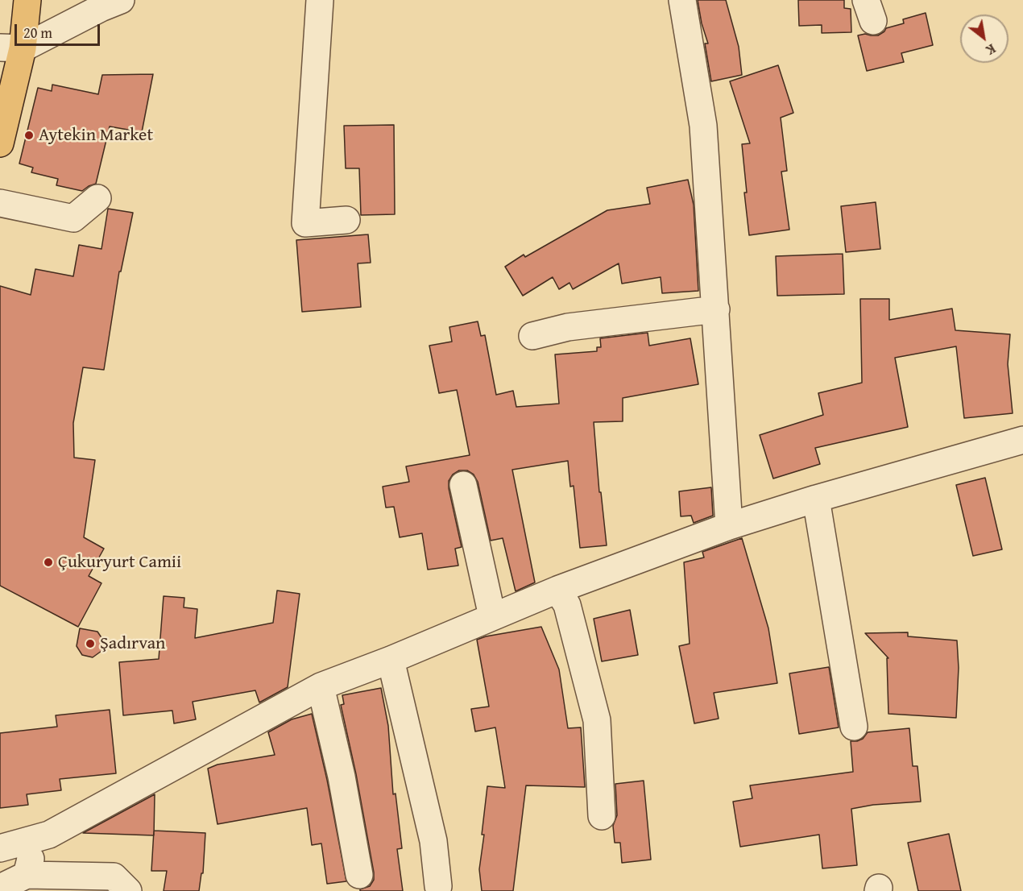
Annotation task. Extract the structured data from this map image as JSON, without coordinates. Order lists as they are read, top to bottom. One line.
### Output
{"places":["Aytekin Market","Çukuryurt Camii","Şadırvan"],"scale_bar":"20 m","north":"bottom right"}
